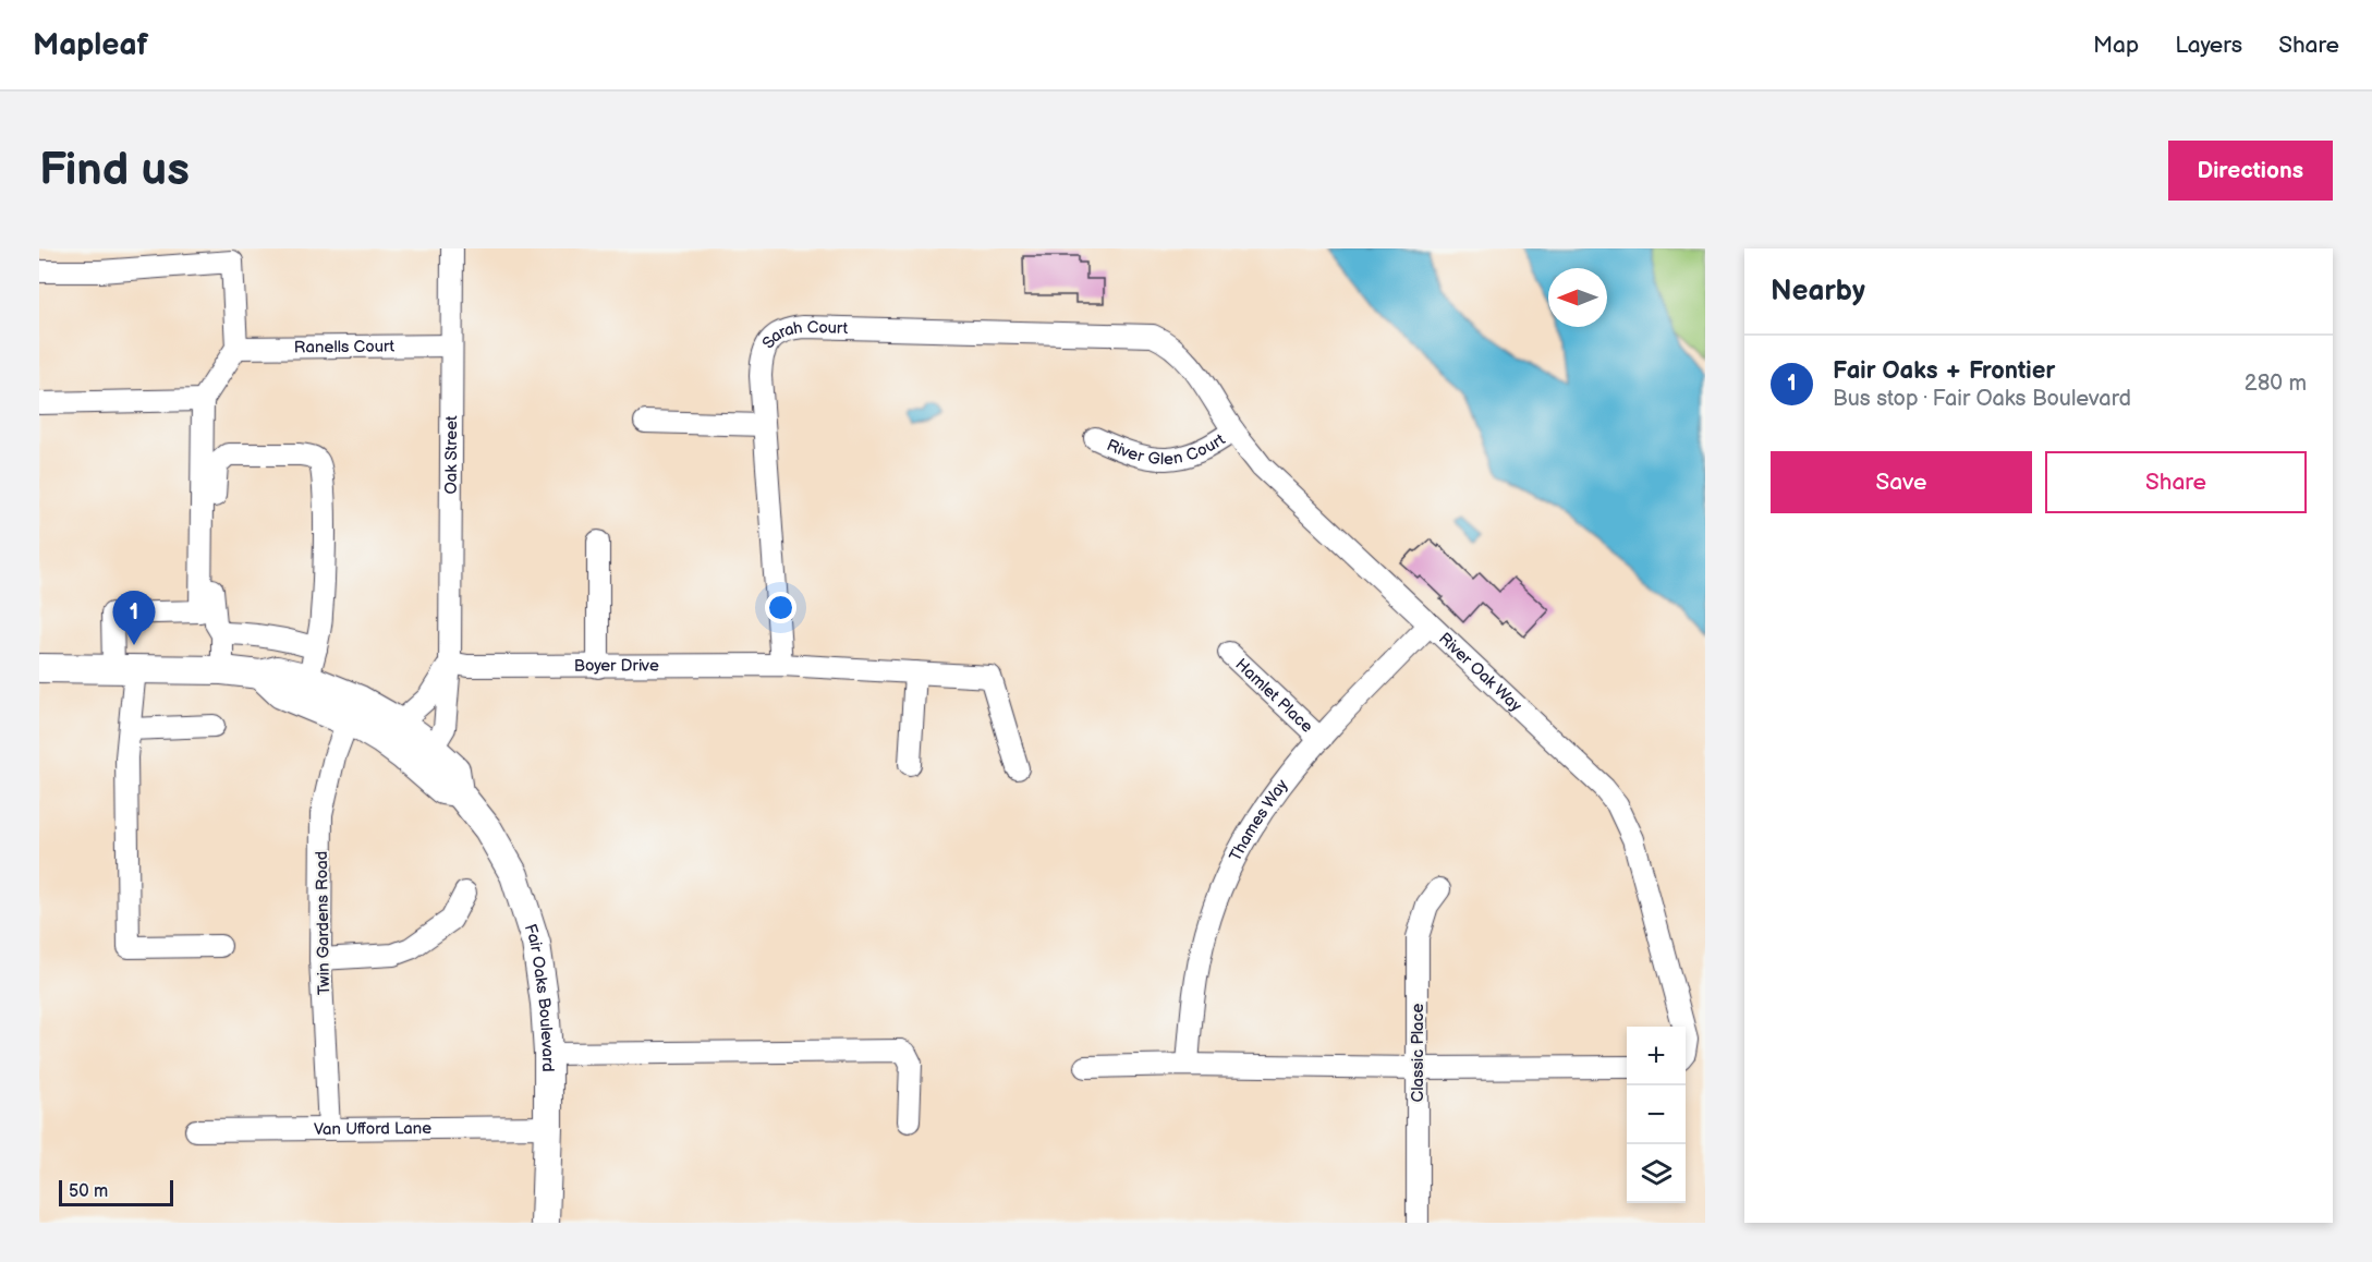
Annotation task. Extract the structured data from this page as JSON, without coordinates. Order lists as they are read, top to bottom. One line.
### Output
{"streets":{"main road":["Fair Oaks Boulevard"],"street":["Sarah Court","Ranells Court","River Glen Court","Oak Street","Boyer Drive","River Oak Way","Hamlet Place","Thames Way","Twin Gardens Road","Classic Place","Van Ufford Lane"]},"crossings":[["Sarah Court","Boyer Drive"],["Sarah Court","River Oak Way"],["Ranells Court","Oak Street"],["River Glen Court","River Oak Way"],["Oak Street","Boyer Drive"],["River Oak Way","Thames Way"],["Hamlet Place","Thames Way"],["Twin Gardens Road","Van Ufford Lane"],["Fair Oaks Boulevard","Van Ufford Lane"]],"scale_bar":"50 m","north":"left","page":{"header":"Mapleaf","nav":["Map","Layers","Share"],"buttons":["Directions",["Save","Share"]],"title":"Find us","heading":"Nearby","list":[{"mark":"1","name":"Fair Oaks + Frontier","note":"Bus stop · Fair Oaks Boulevard","value":"280 m"}],"pins":"1","map_buttons":["+","−"],"scale":"50 m"}}
